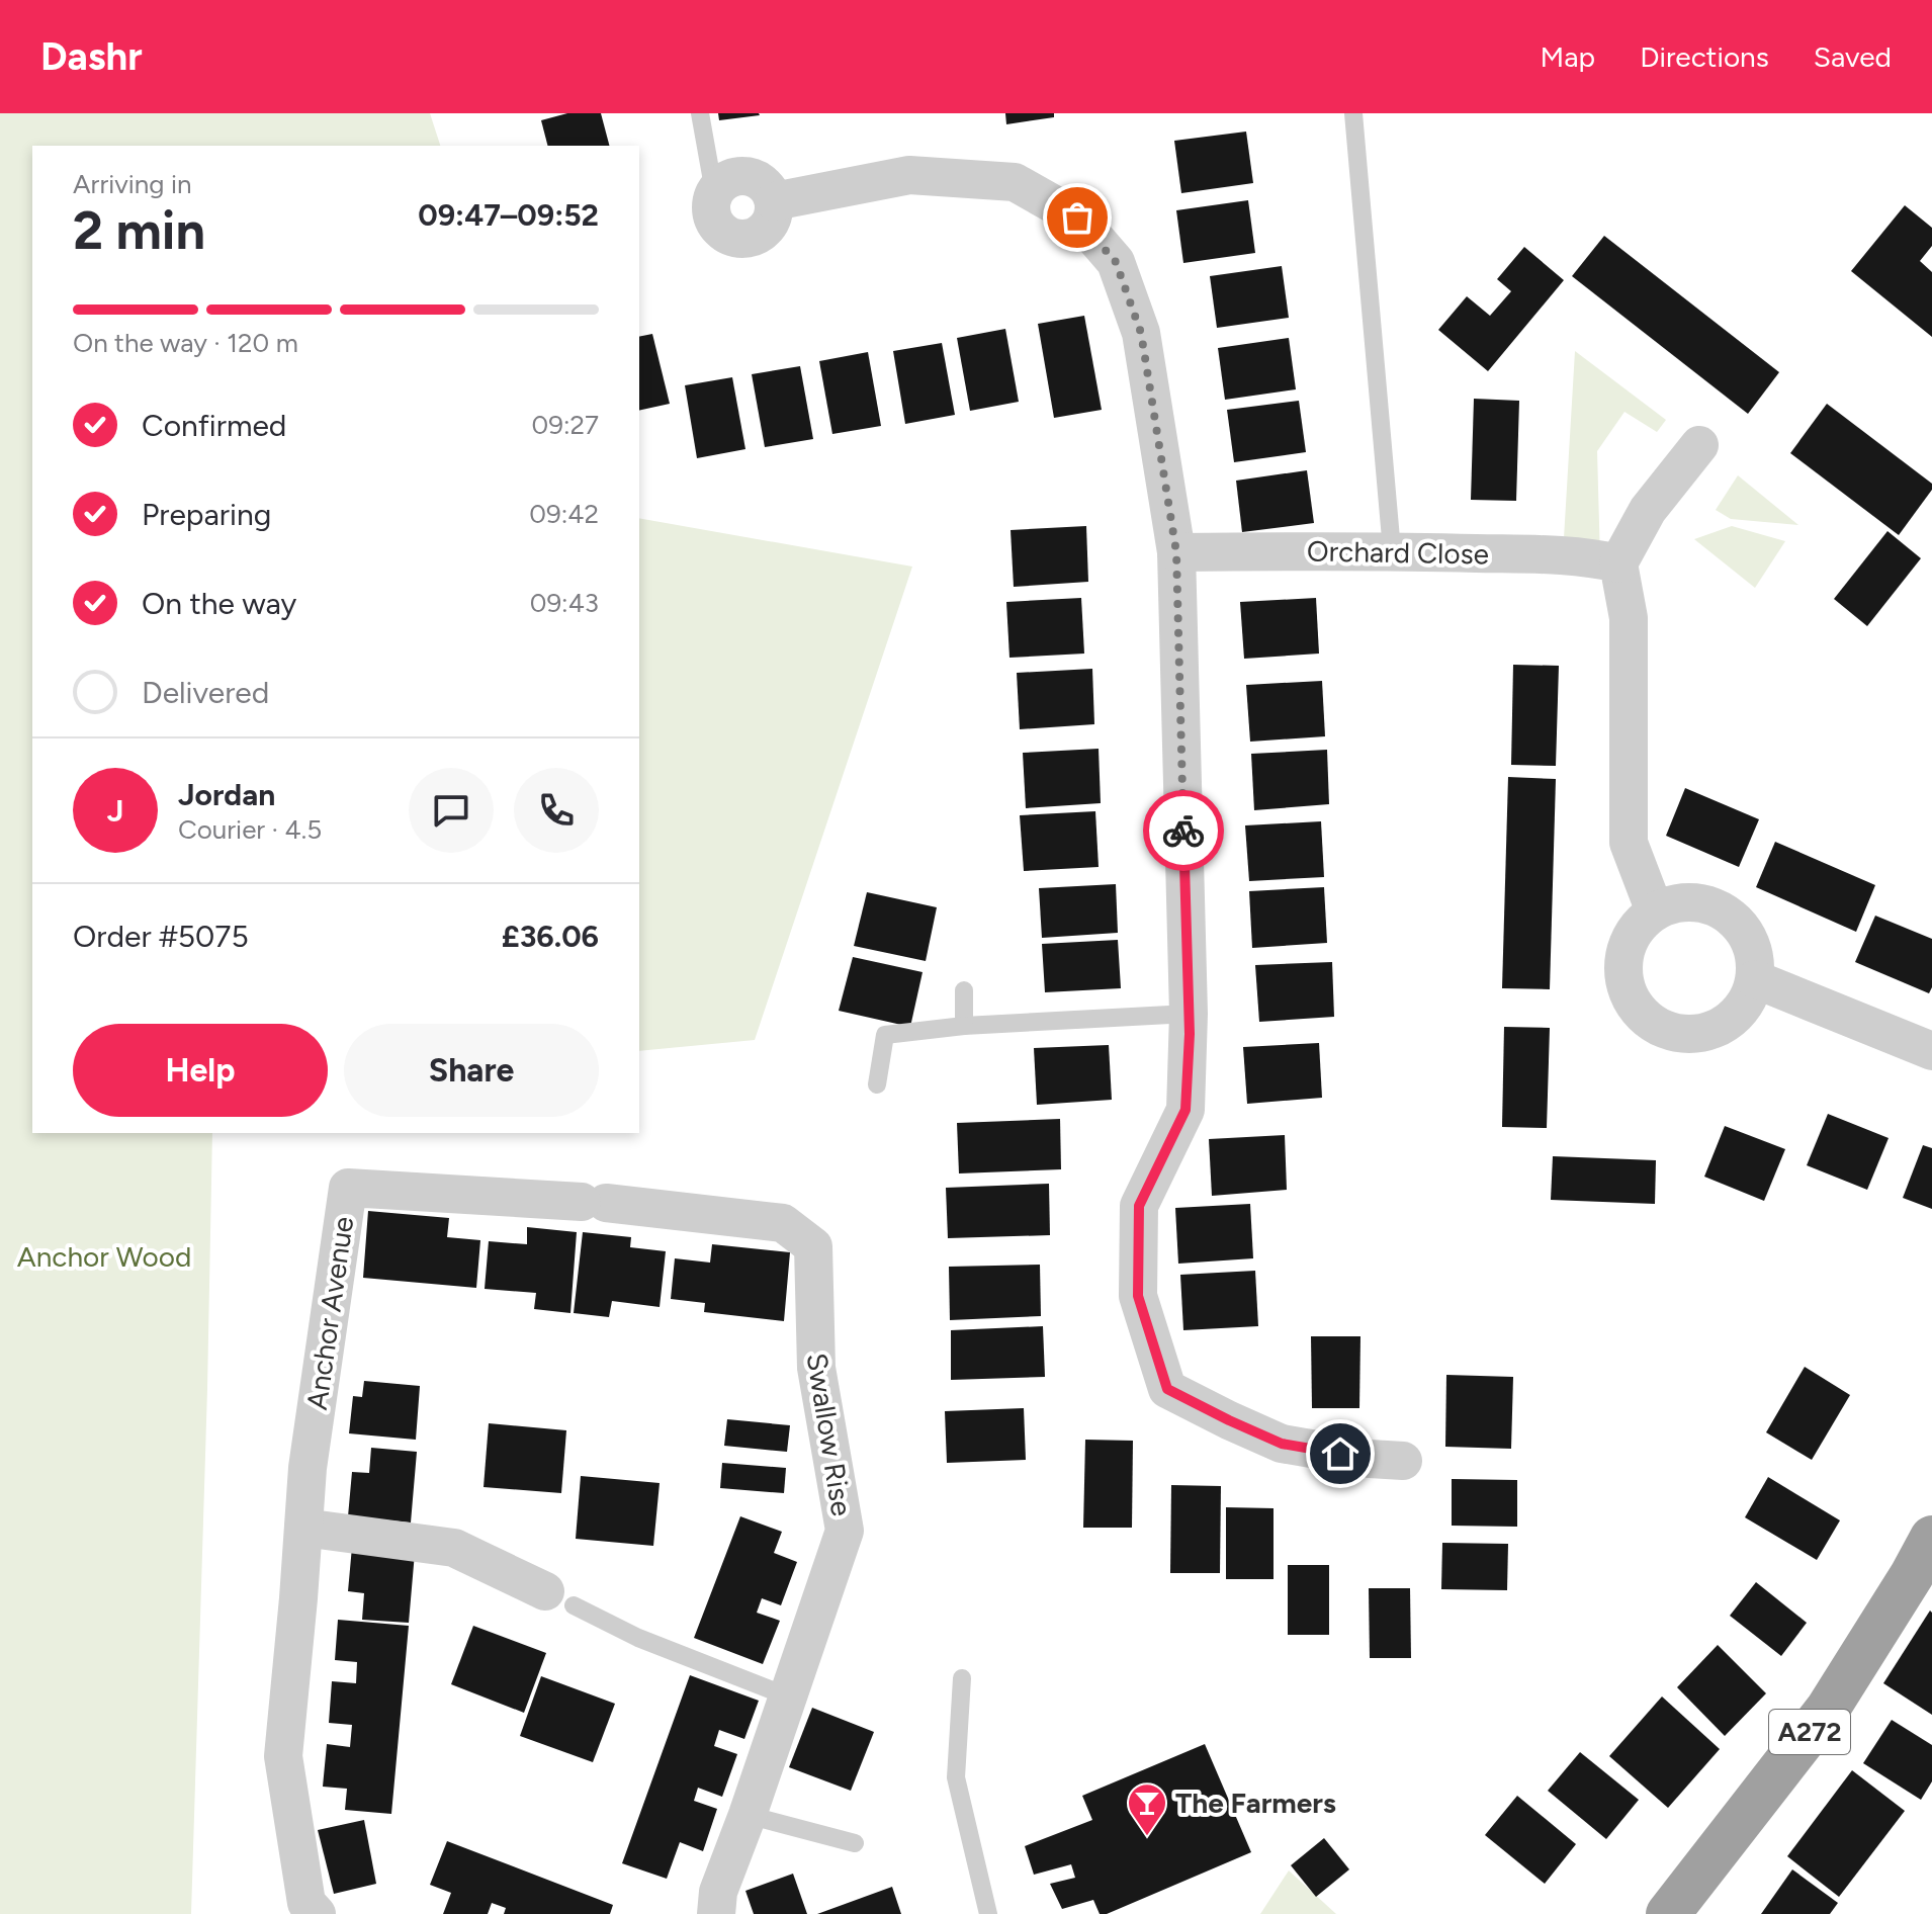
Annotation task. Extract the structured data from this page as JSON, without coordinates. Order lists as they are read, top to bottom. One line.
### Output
{"streets":{"highway":["A272"],"street":["Orchard Close","Anchor Avenue","Swallow Rise"]},"crossings":[["Anchor Avenue","Swallow Rise"]],"parks":["Anchor Wood"],"places":{"bar":["The Farmers"]},"page":{"header":"Dashr","nav":["Map","Directions","Saved"],"heading":["2 min","Arriving in","09:47–09:52"],"panel":["Jordan","Courier · 4.5","Order #5075","£36.06"],"bar":"On the way · 120 m","list":[["Confirmed","09:27"],["Preparing","09:42"],["On the way","09:43"],"Delivered"],"round":"J","buttons":["Help","Share"]}}
